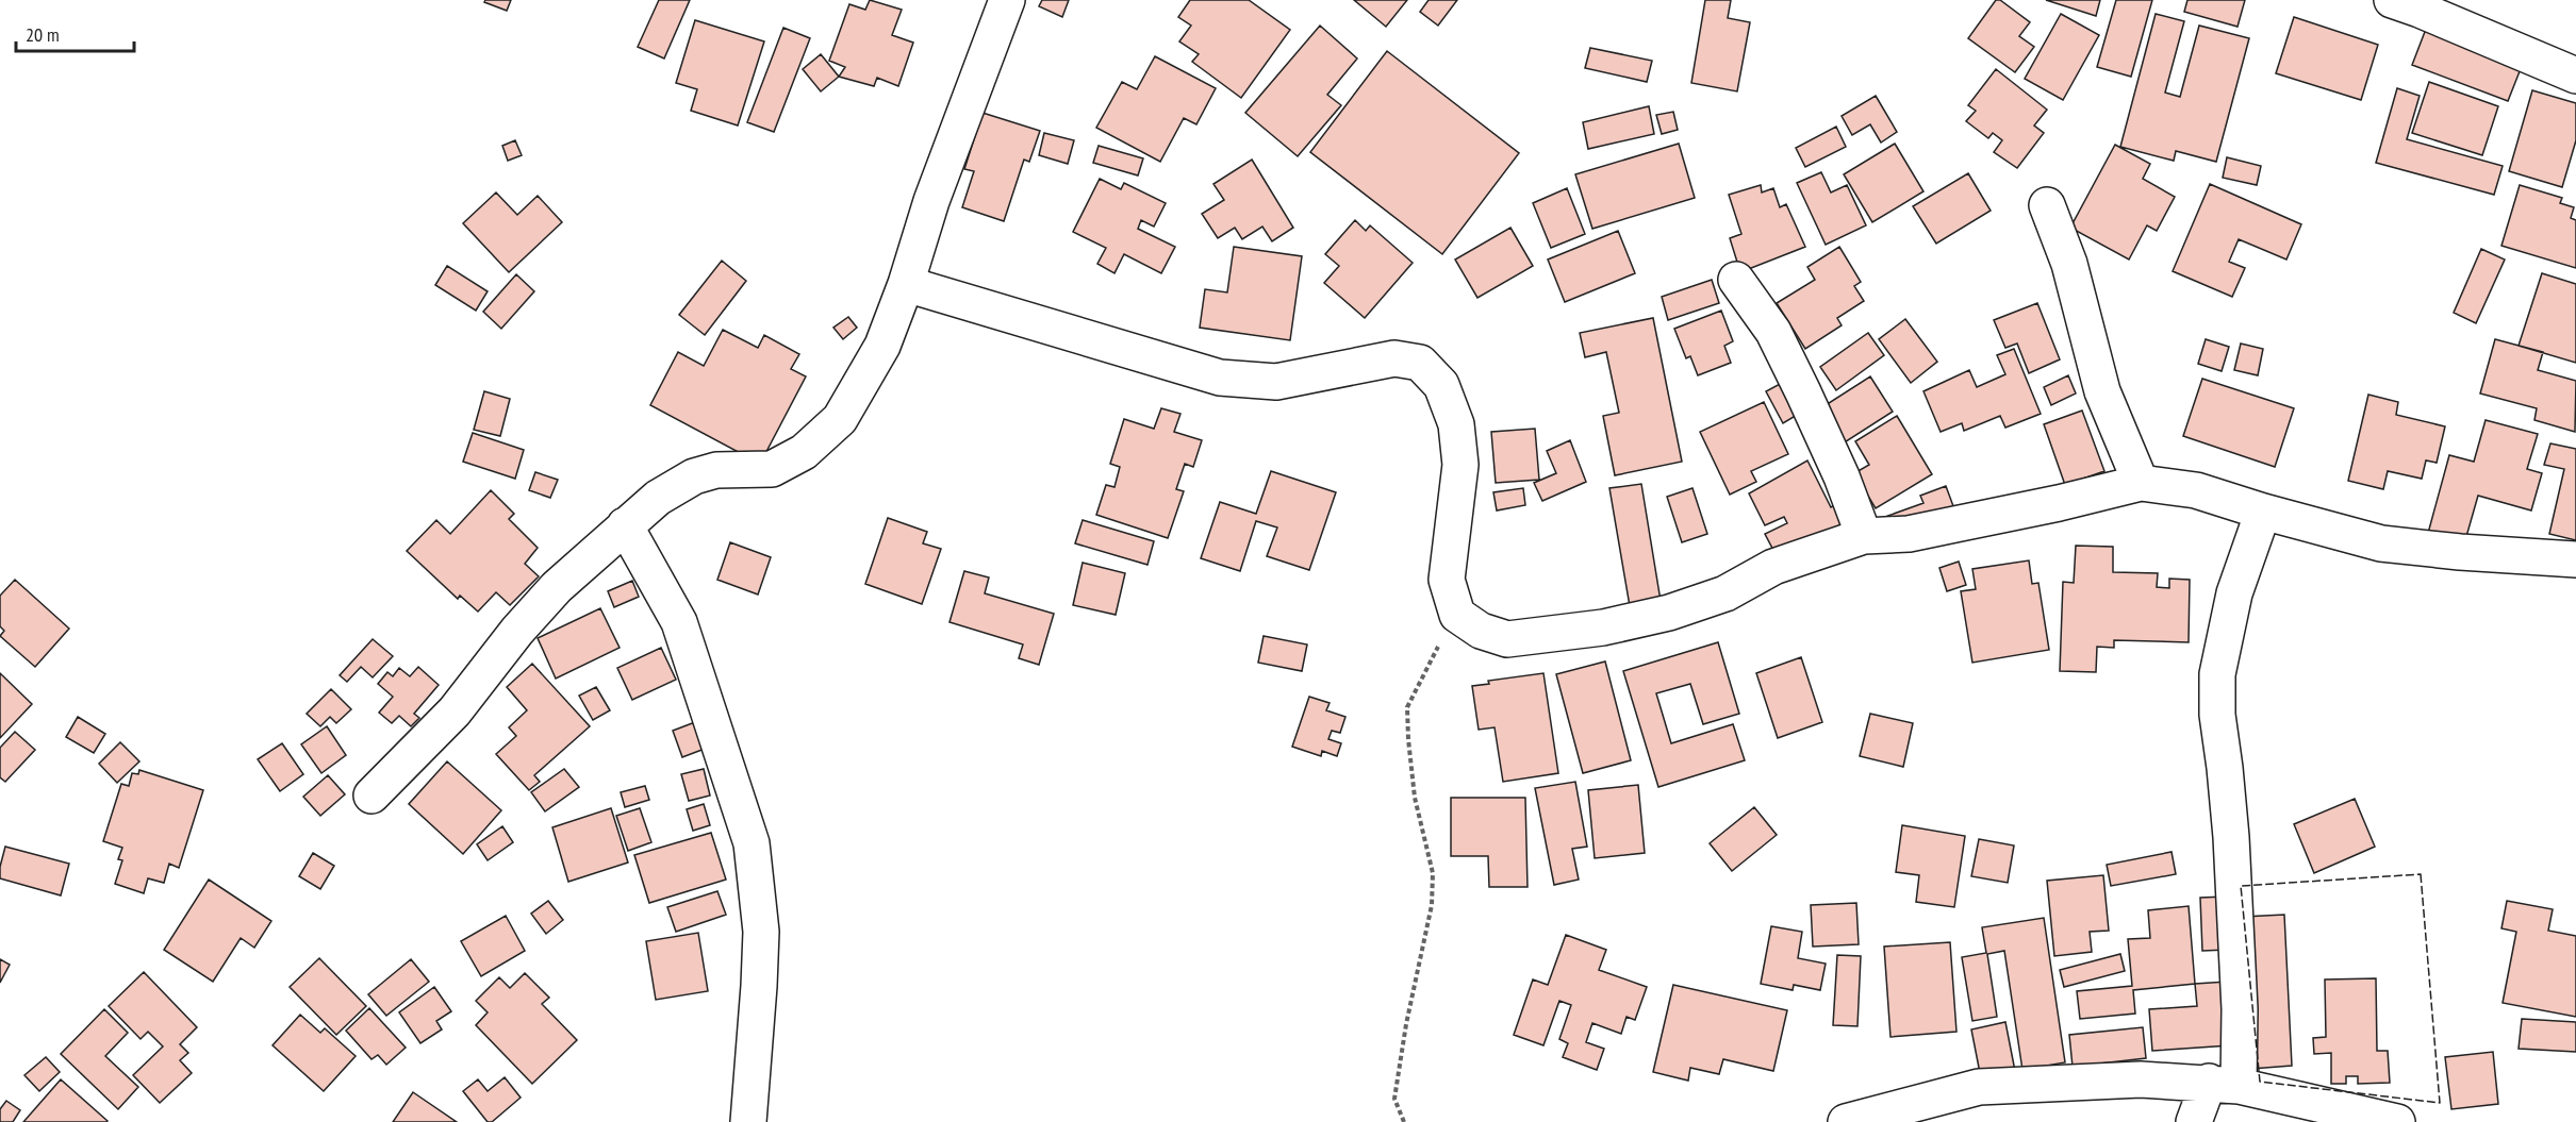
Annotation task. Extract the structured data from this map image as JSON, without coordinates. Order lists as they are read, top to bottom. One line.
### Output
{"scale_bar":"20 m"}
